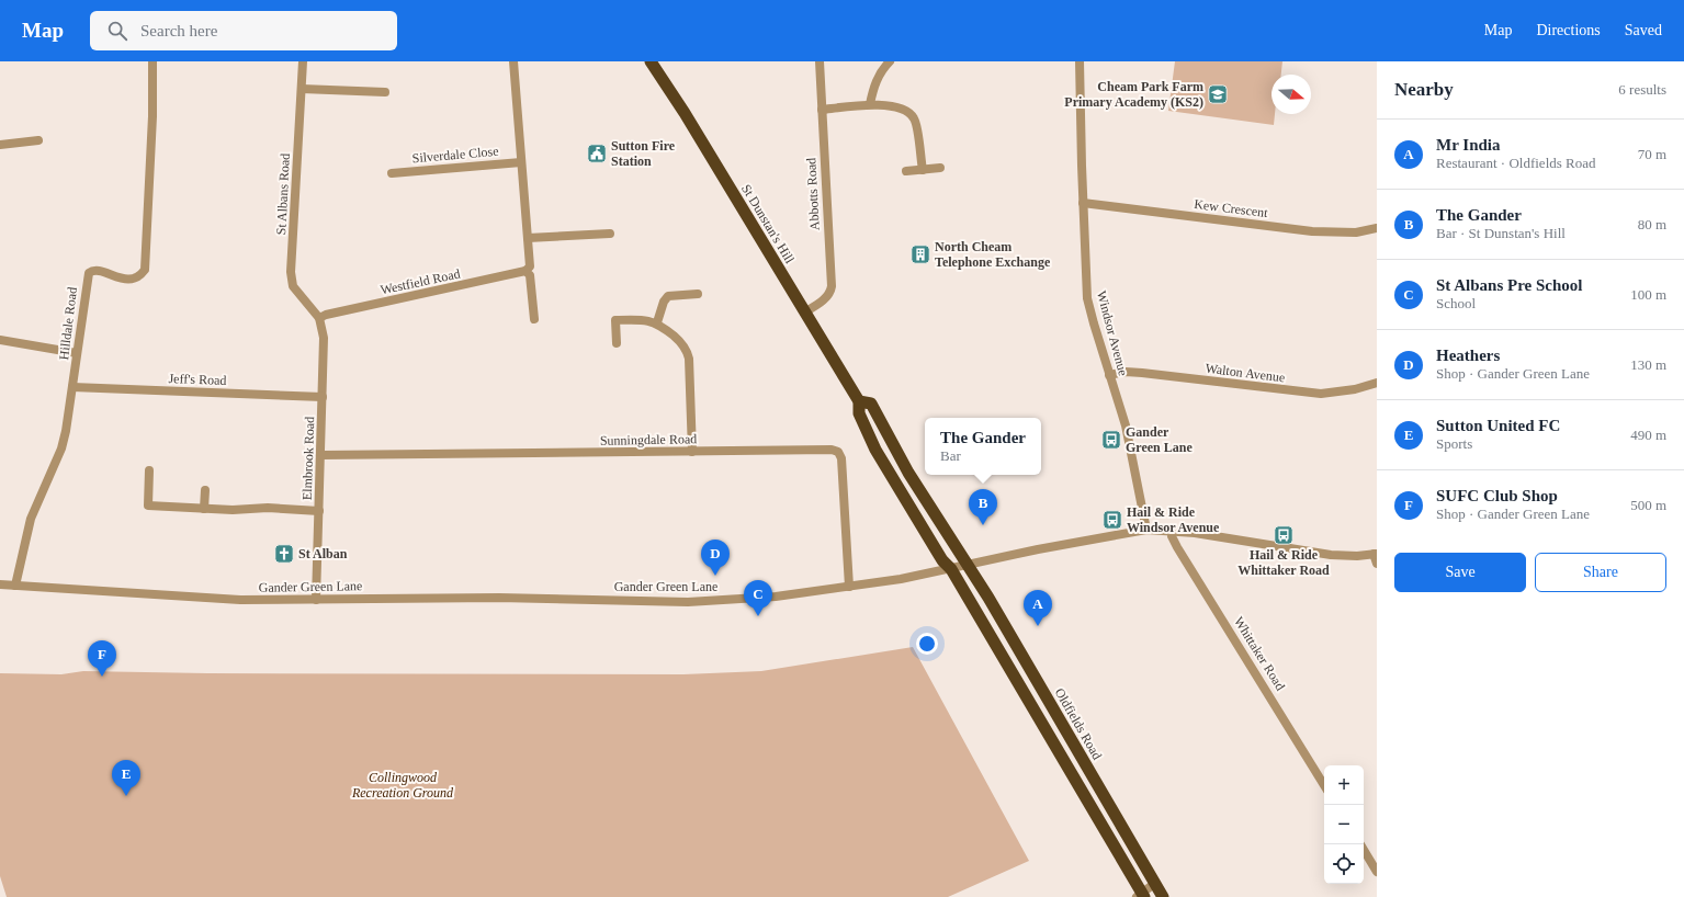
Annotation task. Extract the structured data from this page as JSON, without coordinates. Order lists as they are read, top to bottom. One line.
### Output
{"streets":{"highway":["St Dunstan's Hill","Oldfields Road"],"street":["Silverdale Close","St Albans Road","Abbotts Road","Kew Crescent","Westfield Road","Hilldale Road","Windsor Avenue","Walton Avenue","Jeff's Road","Sunningdale Road","Elmbrook Road","Gander Green Lane","Whittaker Road"]},"crossings":[["St Albans Road","Westfield Road"],["St Albans Road","Elmbrook Road"],["Abbotts Road","St Dunstan's Hill"],["Kew Crescent","Windsor Avenue"],["St Dunstan's Hill","Gander Green Lane"],["St Dunstan's Hill","Oldfields Road"],["Westfield Road","Elmbrook Road"],["Hilldale Road","Jeff's Road"],["Hilldale Road","Gander Green Lane"],["Windsor Avenue","Walton Avenue"],["Windsor Avenue","Gander Green Lane"],["Jeff's Road","Elmbrook Road"],["Sunningdale Road","Elmbrook Road"],["Sunningdale Road","Gander Green Lane"],["Elmbrook Road","Gander Green Lane"],["Gander Green Lane","Whittaker Road"],["Gander Green Lane","Oldfields Road"]],"parks":["Collingwood Recreation Ground"],"places":{"school or university":["Cheam Park Farm Primary Academy (KS2)"],"public building":["Sutton Fire Station"],"building":["North Cheam Telephone Exchange"],"bus stop":["Gander Green Lane","Hail & Ride Windsor Avenue","Hail & Ride Whittaker Road"],"church":["St Alban"]},"north":"right","page":{"header":"Map","search":"Search here","nav":["Map","Directions","Saved"],"heading":["Nearby","6 results"],"list":[{"mark":"A","name":"Mr India","note":"Restaurant · Oldfields Road","value":"70 m"},{"mark":"B","name":"The Gander","note":"Bar · St Dunstan's Hill","value":"80 m"},{"mark":"C","name":"St Albans Pre School","note":"School","value":"100 m"},{"mark":"D","name":"Heathers","note":"Shop · Gander Green Lane","value":"130 m"},{"mark":"E","name":"Sutton United FC","note":"Sports","value":"490 m"},{"mark":"F","name":"SUFC Club Shop","note":"Shop · Gander Green Lane","value":"500 m"}],"popup":["The Gander","Bar"],"pins":["B","D","C","A","F","E"],"buttons":["Save","Share"],"map_buttons":["+","−"]}}
